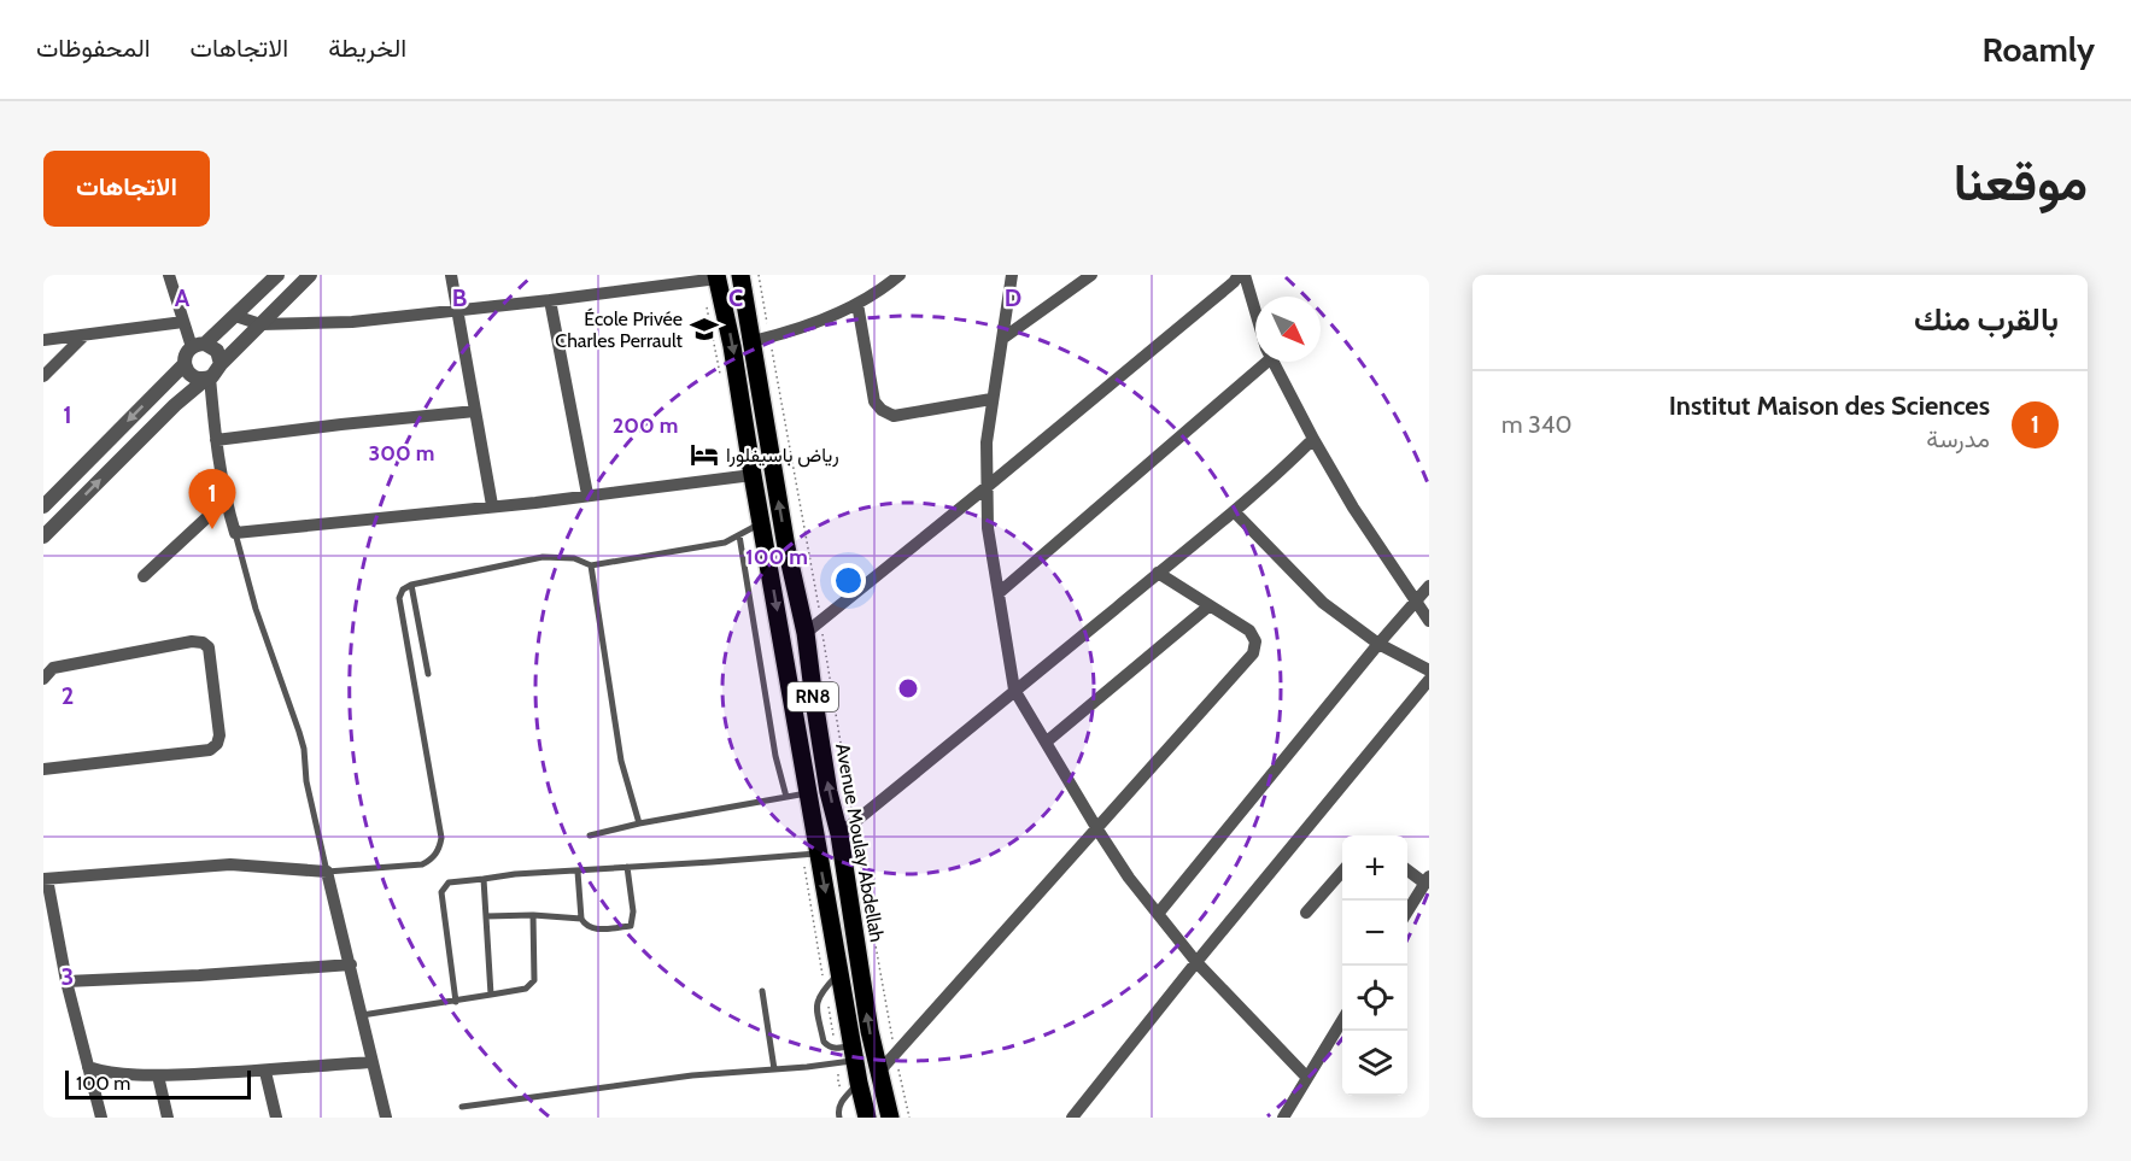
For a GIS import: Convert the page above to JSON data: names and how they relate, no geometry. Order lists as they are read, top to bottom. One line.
{"streets":{"main road":["RN8","Avenue Moulay Abdellah"]},"places":{"school or university":["École Privée Charles Perrault"],"hotel":["رياض باسيفلورا"]},"scale_bar":"100 m","north":"bottom right","page":{"header":"Roamly","nav":["الخريطة","الاتجاهات","المحفوظات"],"title":"موقعنا","buttons":"الاتجاهات","heading":"بالقرب منك","list":[{"mark":"1","name":"Institut Maison des Sciences","note":"مدرسة","value":"340 m"}],"pins":"1","map_buttons":["+","−"],"scale":"100 m"},"grid":{"columns":["A","B","C","D"],"rows":["1","2","3"]},"rings":["200 m","300 m","100 m"]}
